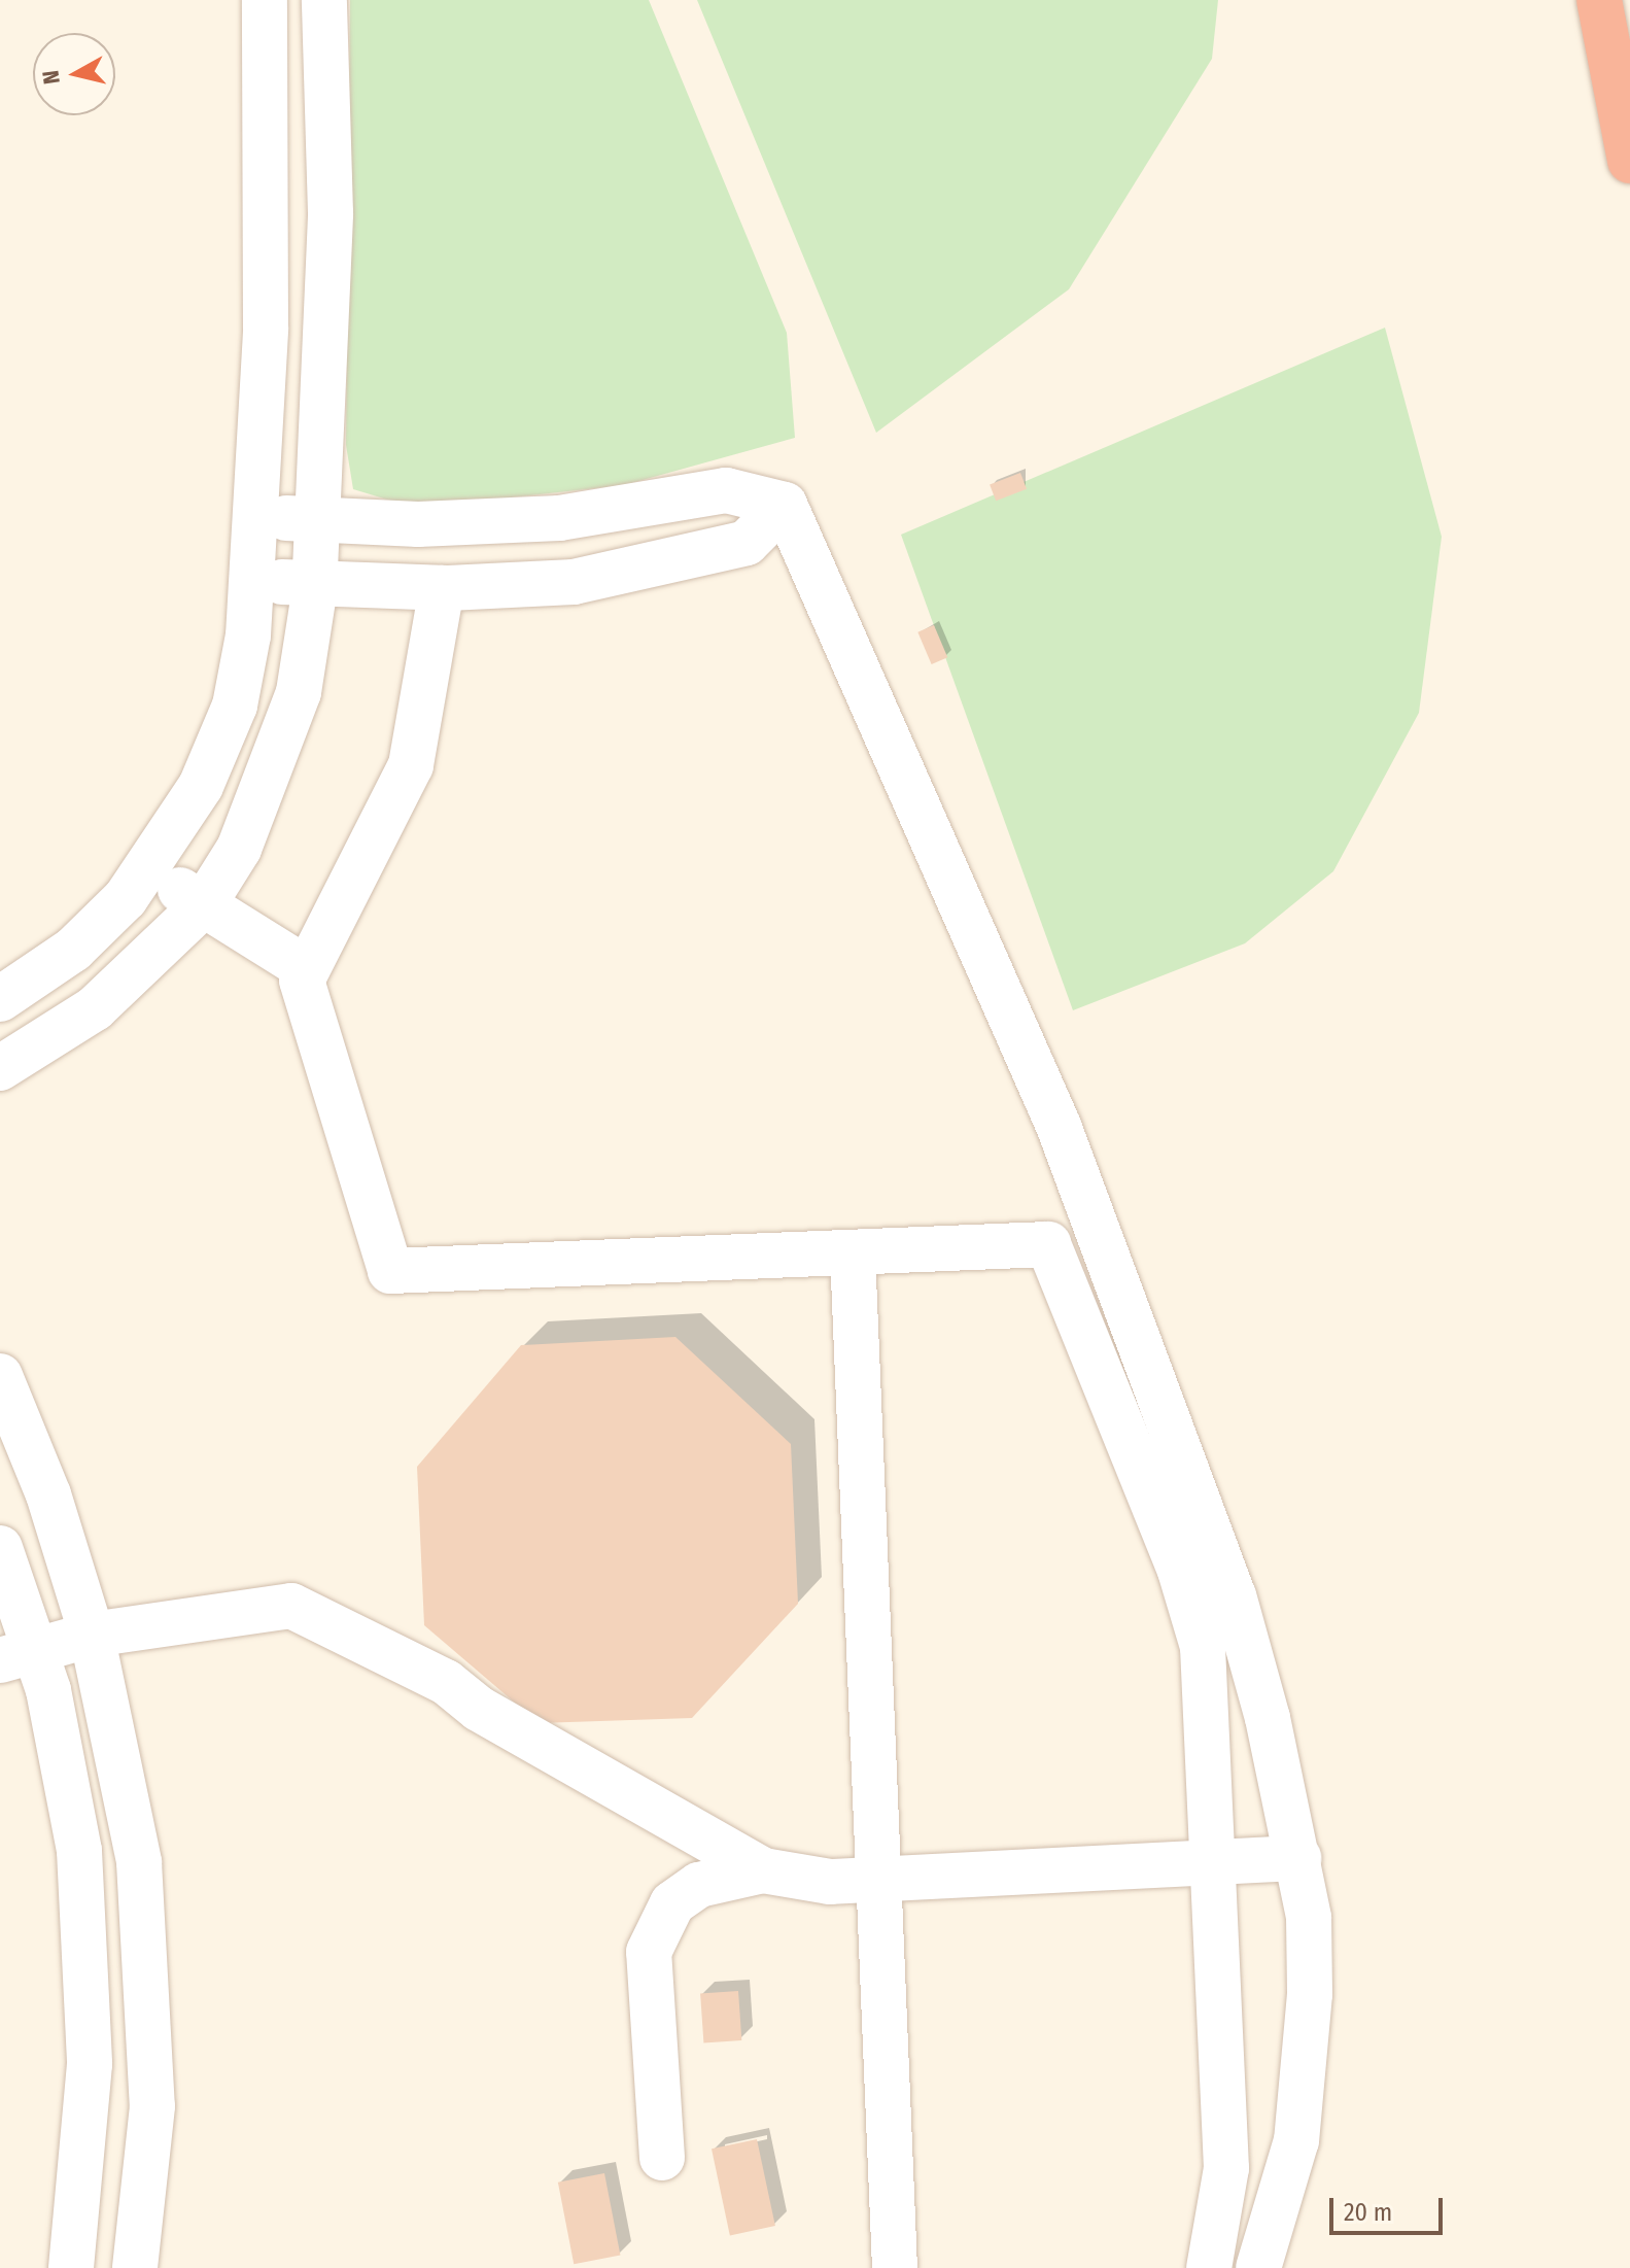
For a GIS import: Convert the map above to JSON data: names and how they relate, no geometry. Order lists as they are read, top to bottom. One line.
{"scale_bar":"20 m","north":"left"}
